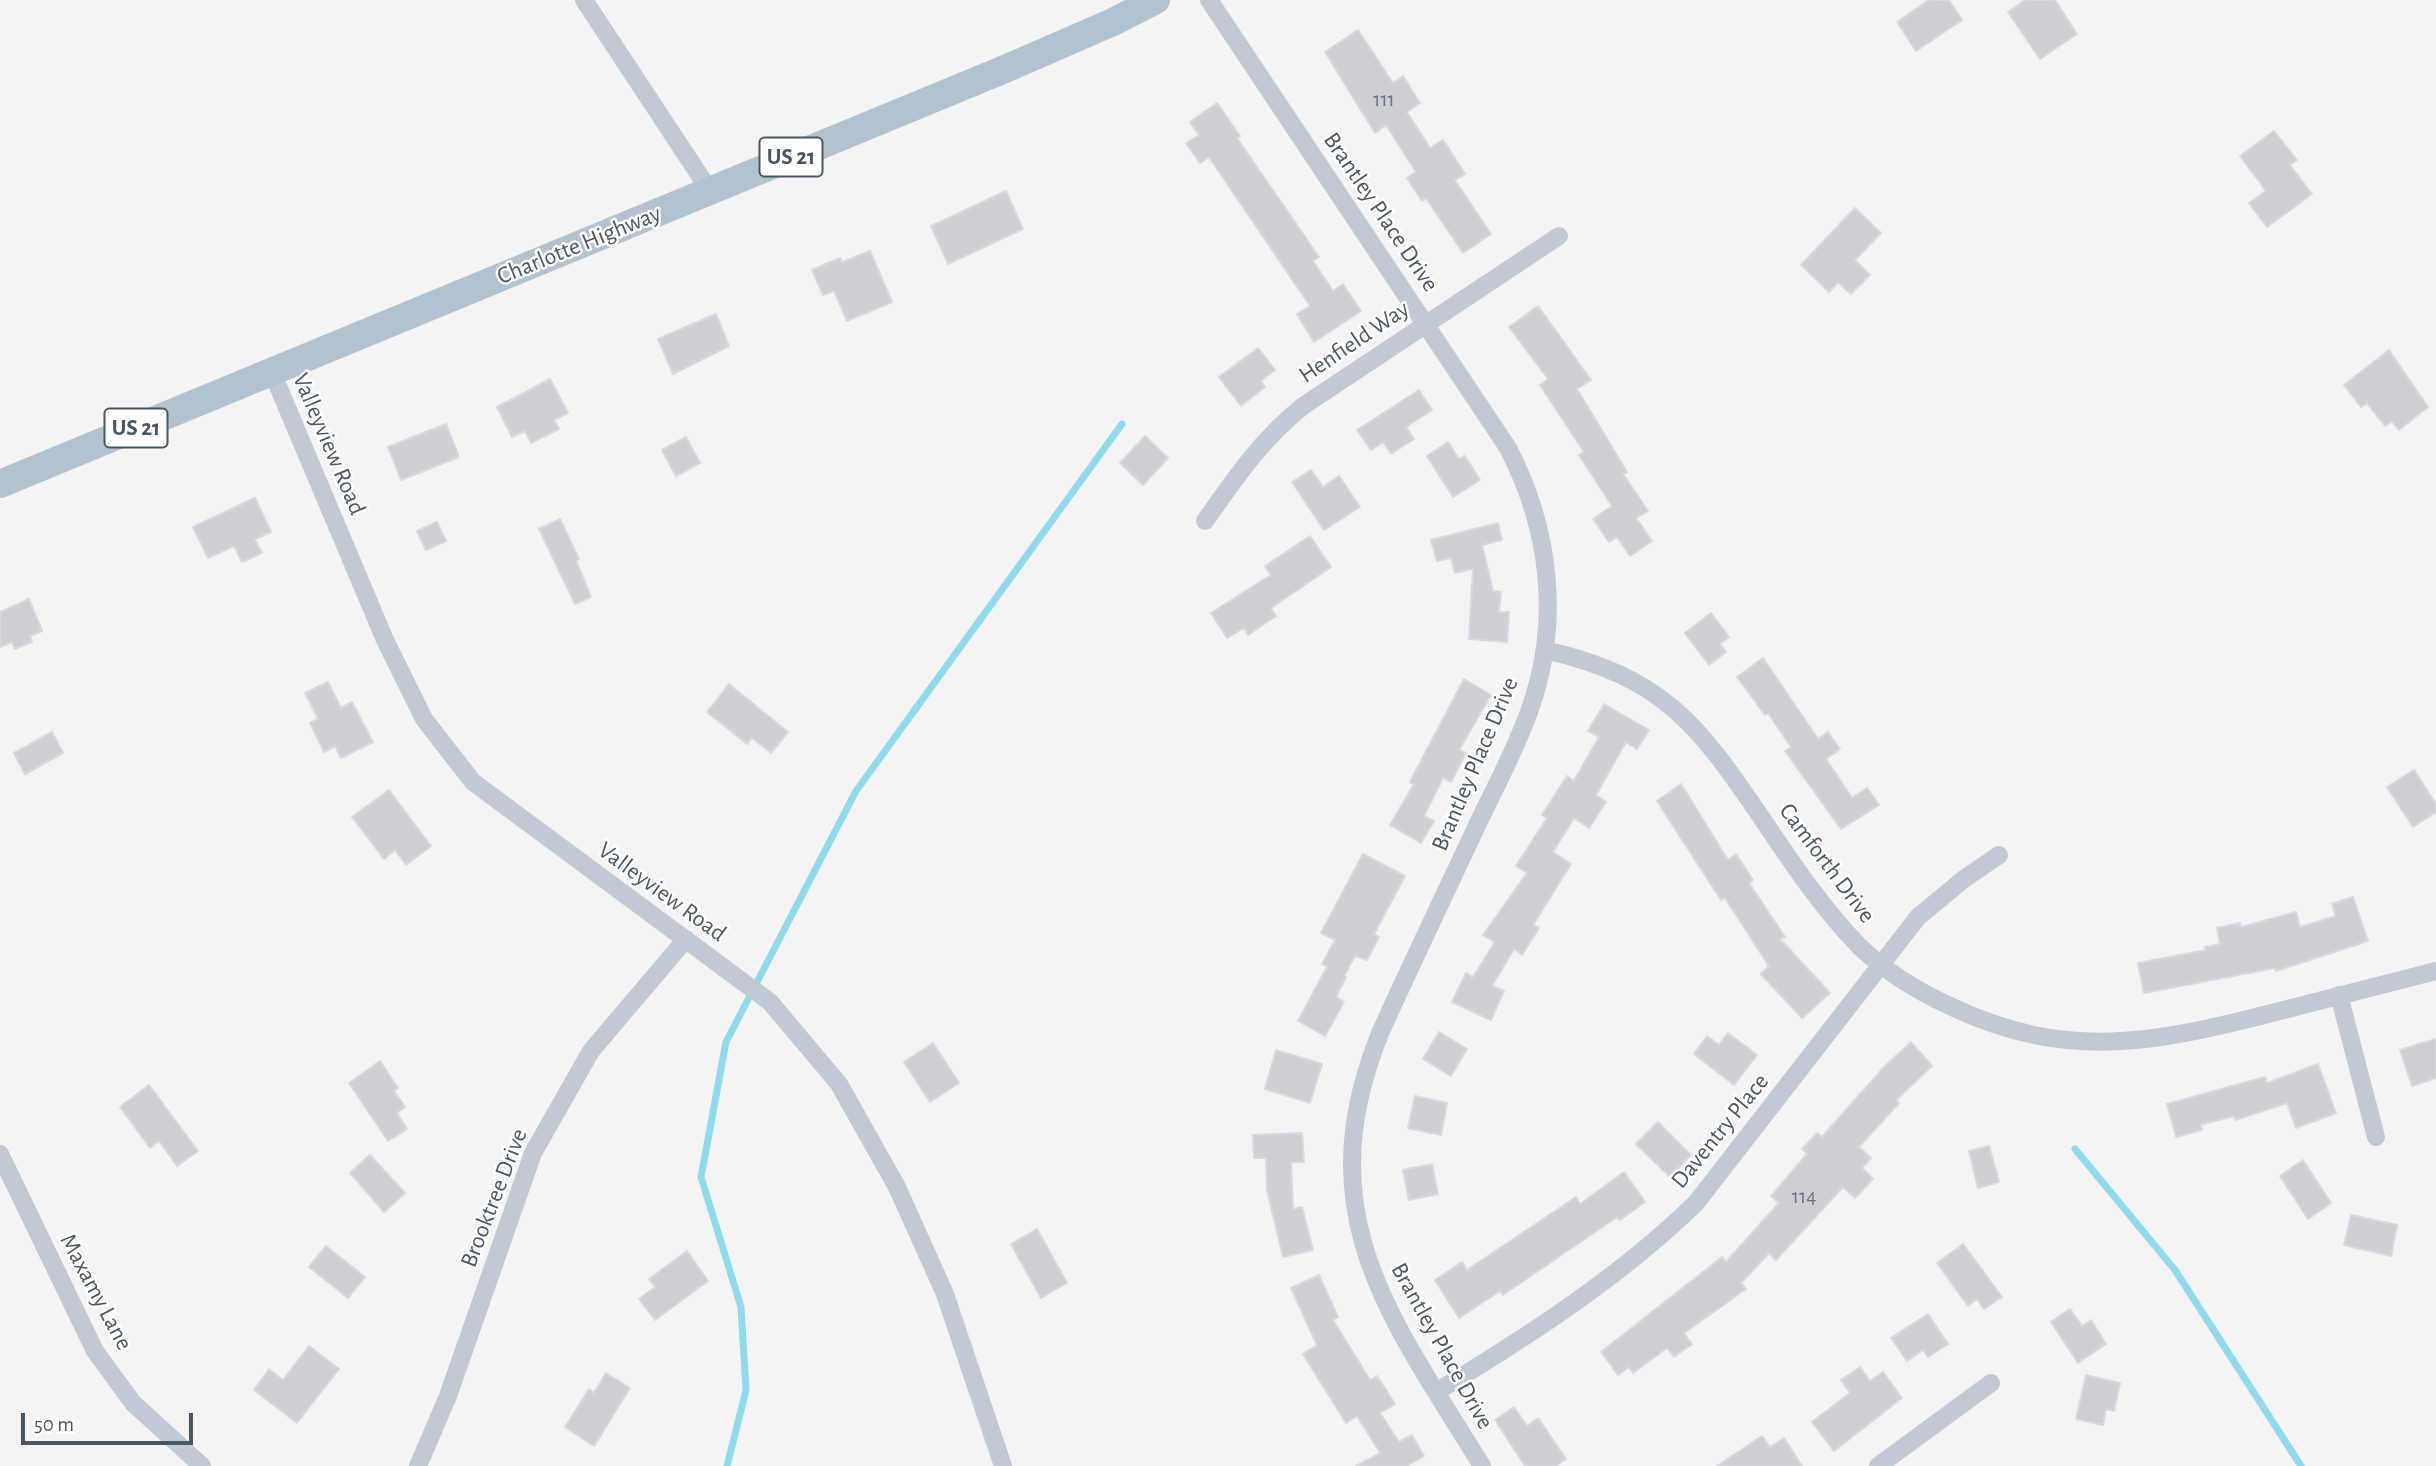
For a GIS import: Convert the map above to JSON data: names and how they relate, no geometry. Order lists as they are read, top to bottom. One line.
{"streets":{"main road":["US 21","Charlotte Highway"],"street":["Brantley Place Drive","Henfield Way","Valleyview Road","Camforth Drive","Daventry Place","Brooktree Drive","Maxamy Lane"]},"crossings":[["Brantley Place Drive","Henfield Way"],["Brantley Place Drive","Camforth Drive"],["Brantley Place Drive","Daventry Place"],["Charlotte Highway","Valleyview Road"],["Valleyview Road","Brooktree Drive"],["Camforth Drive","Daventry Place"]],"house_numbers":["111","114"],"scale_bar":"50 m"}
